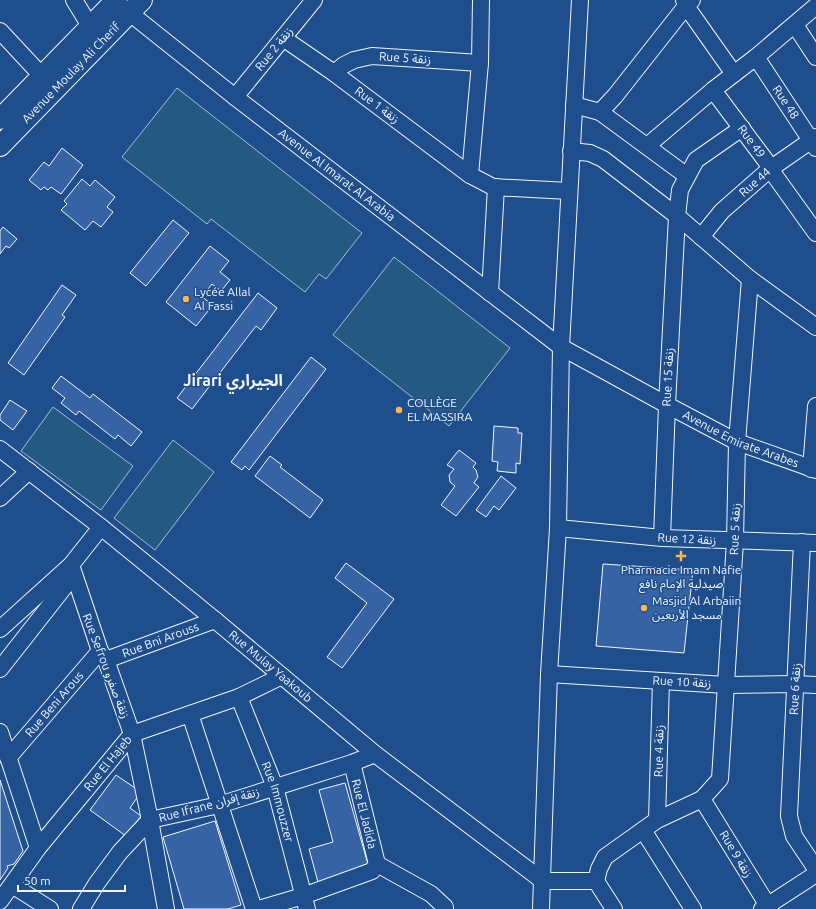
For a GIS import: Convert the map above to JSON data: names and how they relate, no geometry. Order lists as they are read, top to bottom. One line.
{"streets":{"main road":["Avenue Moulay Ali Cherif"],"street":["Rue 2 زنقة","Rue 5 زنقة","Rue 48","Rue 1 زنقة","Rue 49","Avenue Al Imarat Al Arabia","Rue 44","Rue 15 زنقة","Avenue Emirate Arabes","Rue 12 زنقة","Rue Bni Arouss","Rue Sefrou زنقة صفرو","Rue Mulay Yaakoub","Rue 10 زنقة","Rue 6 زنقة","Rue Beni Arous","Rue 4 زنقة","Rue El Hajeb","Rue Immouzzer","Rue Ifrane زنقة إفران","Rue El Jadida","Rue 9 زنقة"]},"crossings":[["Rue 2 زنقة","Rue 1 زنقة"],["Rue 2 زنقة","Avenue Al Imarat Al Arabia"],["Rue 5 زنقة","Rue 1 زنقة"],["Rue 5 زنقة","Avenue Emirate Arabes"],["Rue 5 زنقة","Rue 12 زنقة"],["Rue 5 زنقة","Rue 10 زنقة"],["Rue 5 زنقة","Rue 9 زنقة"],["Avenue Moulay Ali Cherif","Avenue Al Imarat Al Arabia"],["Rue 48","Rue 44"],["Rue 49","Rue 44"],["Rue 49","Rue 15 زنقة"],["Avenue Al Imarat Al Arabia","Avenue Emirate Arabes"],["Rue 15 زنقة","Avenue Emirate Arabes"],["Rue 15 زنقة","Rue 12 زنقة"],["Rue 12 زنقة","Rue 6 زنقة"],["Rue Bni Arouss","Rue Sefrou زنقة صفرو"],["Rue Bni Arouss","Rue Mulay Yaakoub"],["Rue Bni Arouss","Rue Beni Arous"],["Rue Sefrou زنقة صفرو","Rue Beni Arous"],["Rue Sefrou زنقة صفرو","Rue El Hajeb"],["Rue Sefrou زنقة صفرو","Rue Ifrane زنقة إفران"],["Rue Mulay Yaakoub","Rue El Hajeb"],["Rue Mulay Yaakoub","Rue Ifrane زنقة إفران"],["Rue 10 زنقة","Rue 6 زنقة"],["Rue 10 زنقة","Rue 4 زنقة"],["Rue El Hajeb","Rue Immouzzer"],["Rue Immouzzer","Rue Ifrane زنقة إفران"],["Rue Ifrane زنقة إفران","Rue El Jadida"]],"districts":["Jirari الجيراري"],"places":{"other":["Lycée Allal Al Fassi","COLLÈGE EL MASSIRA","Masjid Al Arbaiin مسجد الأربعين"],"health":["Pharmacie Imam Nafie صيدلية الإمام نافع"]},"scale_bar":"50 m"}
